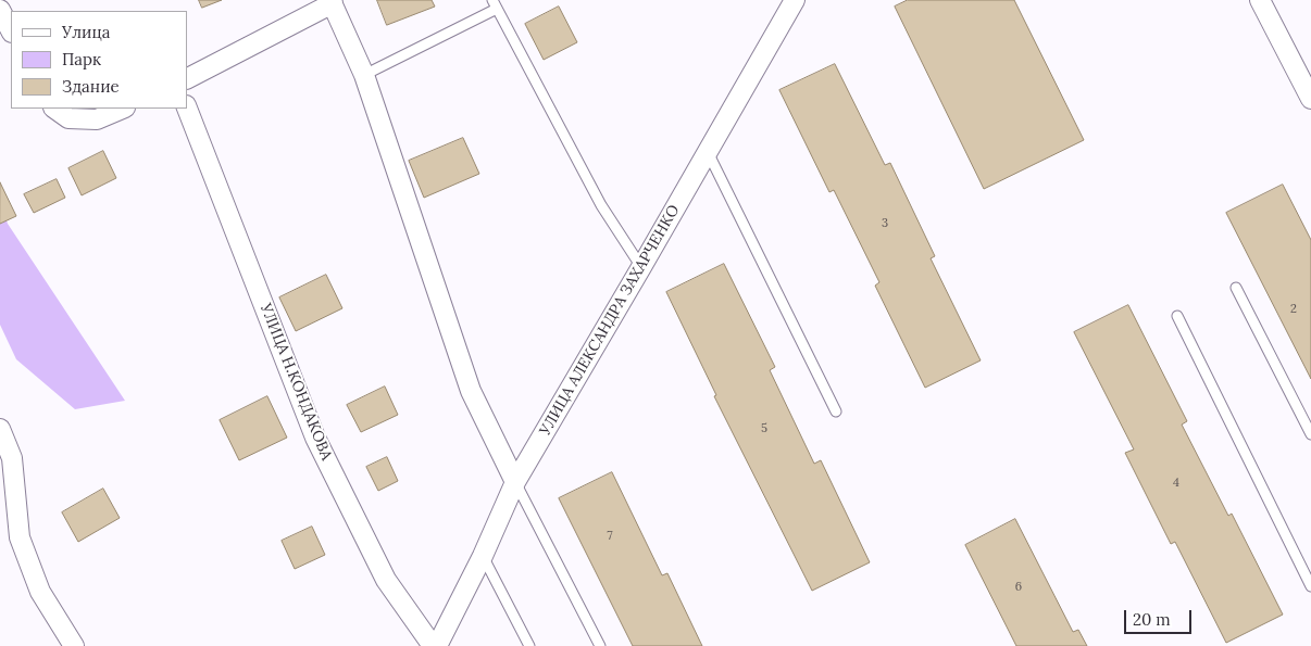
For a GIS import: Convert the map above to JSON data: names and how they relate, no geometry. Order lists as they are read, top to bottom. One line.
{"streets":{"street":["УЛИЦА АЛЕКСАНДРА ЗАХАРЧЕНКО","УЛИЦА Н.КОНДАКОВА"]},"house_numbers":["3","2","5","4","7","6"],"legend":["Улица","Парк","Здание"],"scale_bar":"20 m"}
